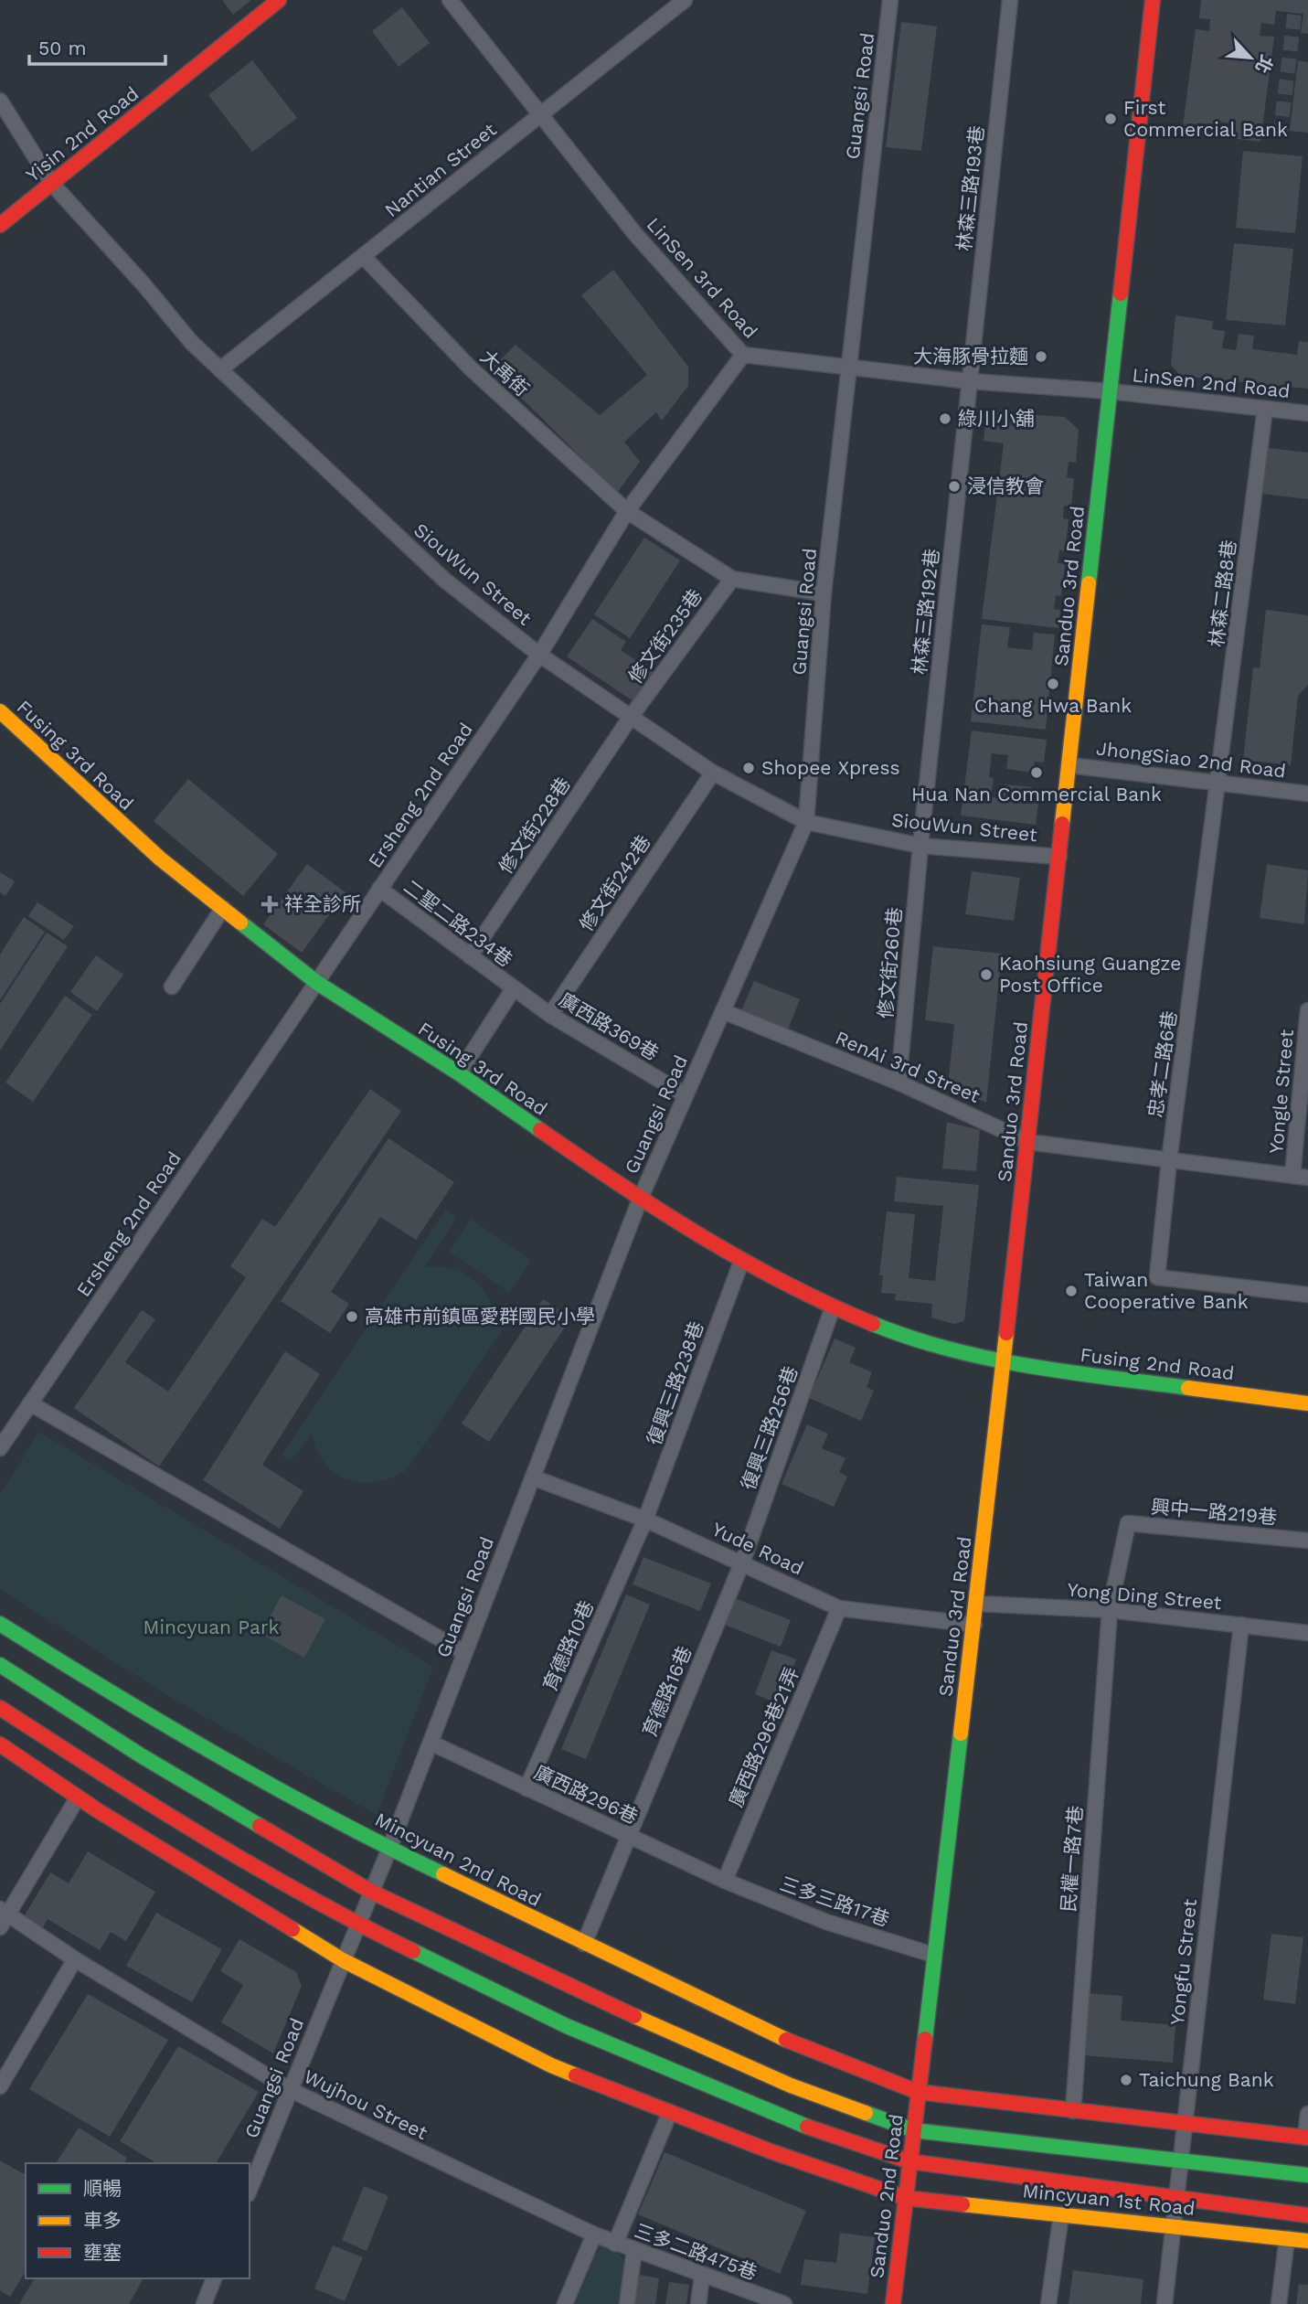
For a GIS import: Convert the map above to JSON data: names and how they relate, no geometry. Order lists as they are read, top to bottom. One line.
{"streets":{"street":["Guangsi Road","Yisin 2nd Road","Nantian Street","林森三路193巷","LinSen 3rd Road","大禹街","LinSen 2nd Road","SiouWun Street","Sanduo 3rd Road","林森二路8巷","林森三路192巷","修文街235巷","Fusing 3rd Road","JhongSiao 2nd Road","Ersheng 2nd Road","修文街228巷","修文街242巷","二聖二路234巷","修文街260巷","廣西路369巷","忠孝二路6巷","RenAi 3rd Street","Yongle Street","Fusing 2nd Road","復興三路238巷","復興三路256巷","興中一路219巷","Yude Road","Yong Ding Street","育德路10巷","育德路16巷","廣西路296巷21弄","廣西路296巷","民權一路7巷","Mincyuan 2nd Road","三多三路17巷","Yongfu Street","Wujhou Street","Sanduo 2nd Road","Mincyuan 1st Road","三多二路475巷"]},"crossings":[["Guangsi Road","LinSen 3rd Road"],["Guangsi Road","SiouWun Street"],["Guangsi Road","Fusing 3rd Road"],["Guangsi Road","廣西路369巷"],["Guangsi Road","RenAi 3rd Street"],["Guangsi Road","Yude Road"],["Guangsi Road","廣西路296巷"],["Guangsi Road","Mincyuan 2nd Road"],["Guangsi Road","Wujhou Street"],["Yisin 2nd Road","SiouWun Street"],["Nantian Street","LinSen 3rd Road"],["Nantian Street","大禹街"],["Nantian Street","SiouWun Street"],["林森三路193巷","LinSen 3rd Road"],["林森三路193巷","林森三路192巷"],["LinSen 3rd Road","LinSen 2nd Road"],["LinSen 3rd Road","Sanduo 3rd Road"],["LinSen 3rd Road","林森三路192巷"],["LinSen 3rd Road","Ersheng 2nd Road"],["大禹街","修文街235巷"],["大禹街","Ersheng 2nd Road"],["LinSen 2nd Road","Sanduo 3rd Road"],["LinSen 2nd Road","林森二路8巷"],["SiouWun Street","Sanduo 3rd Road"],["SiouWun Street","林森三路192巷"],["SiouWun Street","修文街235巷"],["SiouWun Street","Ersheng 2nd Road"],["SiouWun Street","修文街228巷"],["SiouWun Street","修文街242巷"],["SiouWun Street","修文街260巷"],["Sanduo 3rd Road","Fusing 3rd Road"],["Sanduo 3rd Road","JhongSiao 2nd Road"],["Sanduo 3rd Road","RenAi 3rd Street"],["Sanduo 3rd Road","Fusing 2nd Road"],["Sanduo 3rd Road","Yude Road"],["Sanduo 3rd Road","Yong Ding Street"],["Sanduo 3rd Road","Mincyuan 2nd Road"],["Sanduo 3rd Road","三多三路17巷"],["Sanduo 3rd Road","Sanduo 2nd Road"],["林森二路8巷","JhongSiao 2nd Road"],["林森二路8巷","忠孝二路6巷"],["林森三路192巷","修文街260巷"],["修文街235巷","修文街228巷"],["Fusing 3rd Road","Ersheng 2nd Road"],["Fusing 3rd Road","Fusing 2nd Road"],["Fusing 3rd Road","復興三路238巷"],["Fusing 3rd Road","復興三路256巷"],["JhongSiao 2nd Road","忠孝二路6巷"],["Ersheng 2nd Road","二聖二路234巷"],["修文街228巷","二聖二路234巷"],["修文街242巷","廣西路369巷"],["二聖二路234巷","廣西路369巷"],["修文街260巷","RenAi 3rd Street"],["忠孝二路6巷","RenAi 3rd Street"],["RenAi 3rd Street","Yongle Street"],["復興三路238巷","Yude Road"],["復興三路238巷","育德路10巷"],["復興三路256巷","Yude Road"],["復興三路256巷","育德路16巷"],["興中一路219巷","Yong Ding Street"],["興中一路219巷","民權一路7巷"],["Yude Road","育德路10巷"],["Yude Road","育德路16巷"],["Yude Road","廣西路296巷21弄"],["Yong Ding Street","民權一路7巷"],["Yong Ding Street","Yongfu Street"],["育德路10巷","廣西路296巷"],["育德路16巷","廣西路296巷"],["育德路16巷","Mincyuan 2nd Road"],["廣西路296巷21弄","廣西路296巷"],["廣西路296巷21弄","三多三路17巷"],["廣西路296巷","三多三路17巷"],["Mincyuan 2nd Road","Sanduo 2nd Road"],["Yongfu Street","Mincyuan 1st Road"],["Wujhou Street","三多二路475巷"],["Sanduo 2nd Road","Mincyuan 1st Road"]],"parks":["Mincyuan Park"],"places":{"other":["First Commercial Bank","大海豚骨拉麵","綠川小舖","浸信教會","Chang Hwa Bank","Shopee Xpress","Hua Nan Commercial Bank","Kaohsiung Guangze Post Office","Taiwan Cooperative Bank","高雄市前鎮區愛群國民小學","Taichung Bank"],"health":["祥全診所"]},"legend":["順暢","車多","壅塞"],"scale_bar":"50 m","north":"bottom right"}
